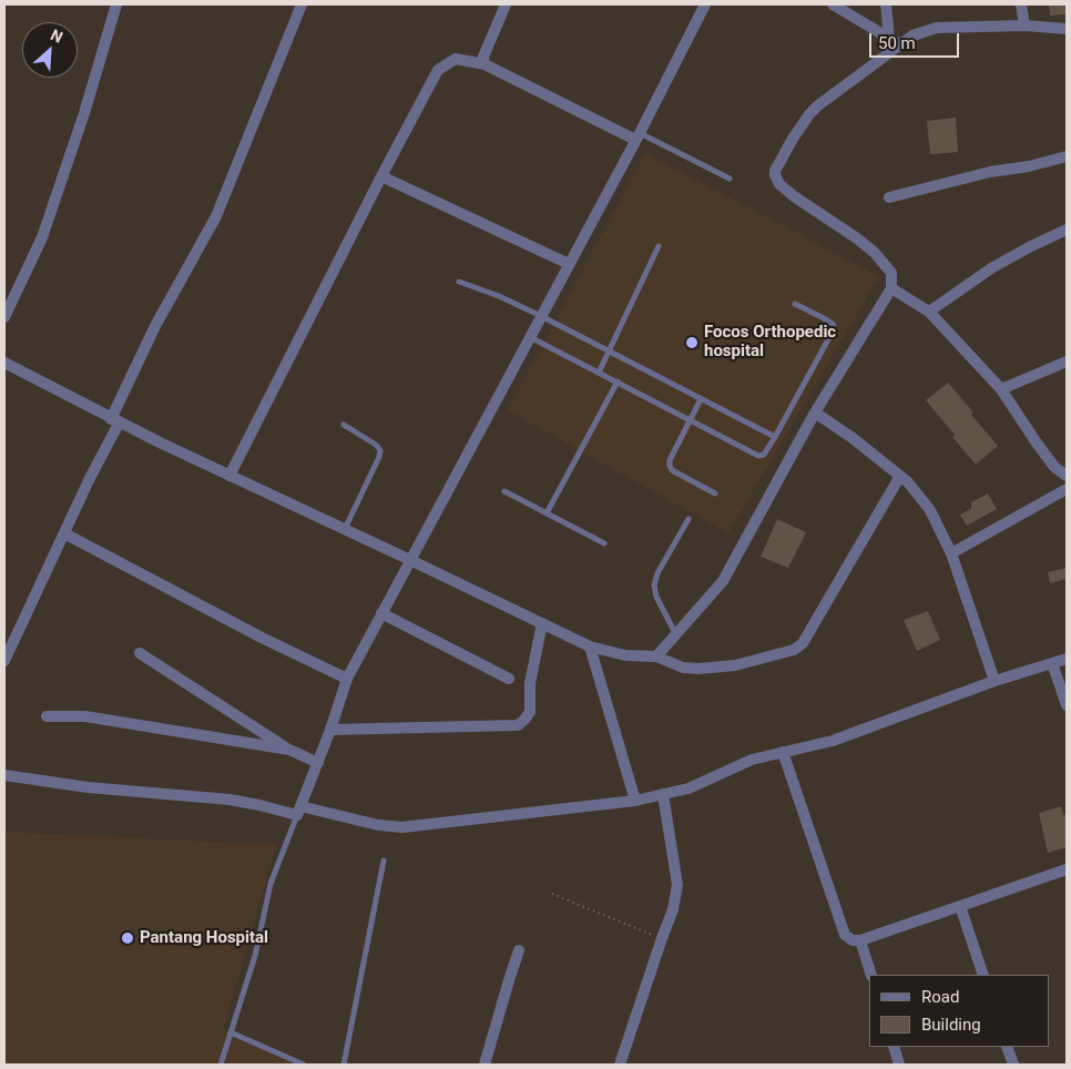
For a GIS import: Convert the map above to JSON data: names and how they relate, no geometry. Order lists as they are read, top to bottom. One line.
{"places":["Focos Orthopedic hospital","Pantang Hospital"],"legend":["Road","Building"],"scale_bar":"50 m","north":"top right"}
